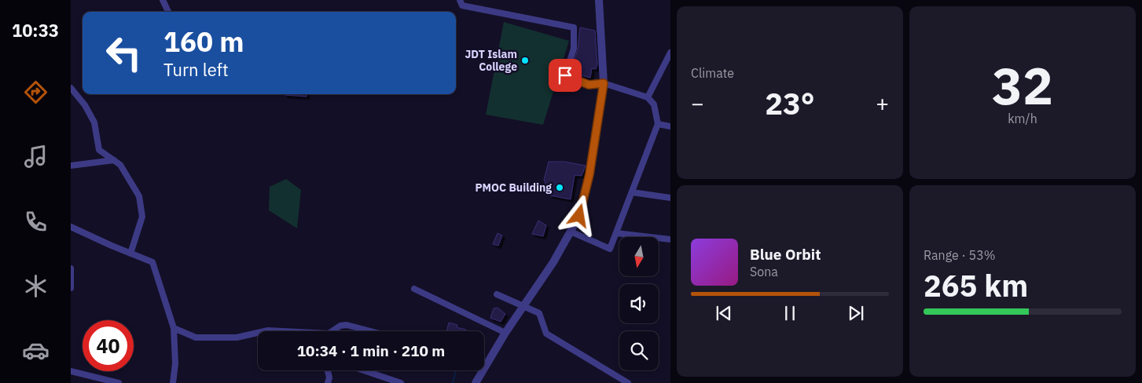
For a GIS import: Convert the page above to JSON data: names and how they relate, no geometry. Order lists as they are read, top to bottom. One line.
{"places":["JDT Islam College","PMOC Building"],"north":"bottom","page":{"tabs":"10:33","tile":["Climate",["32","km/h"],["Range · 53%","265 km"]],"turn":["160 m","Turn left"],"heat":["−","23°","+"],"song":["Blue Orbit","Sona"],"limit":"40","trip":"10:34 · 1 min · 210 m"}}
